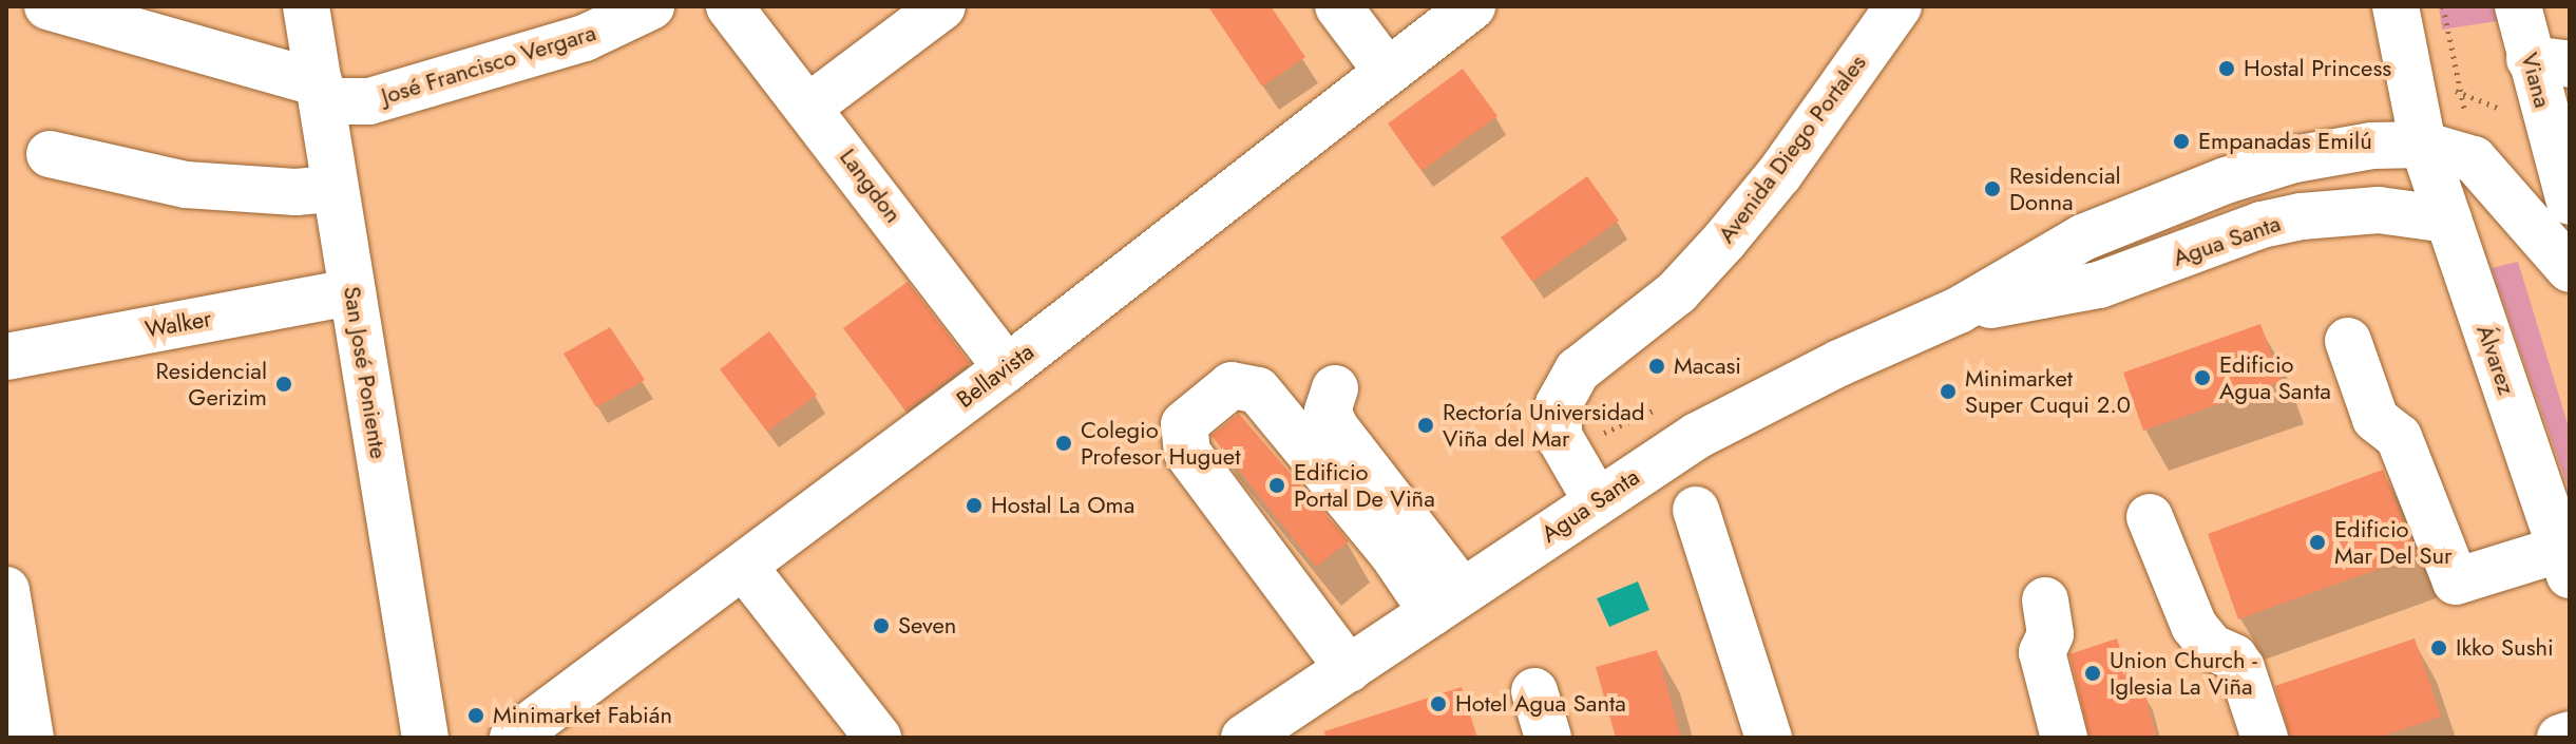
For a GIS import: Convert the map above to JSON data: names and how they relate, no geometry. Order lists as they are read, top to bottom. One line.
{"streets":{"street":["José Francisco Vergara","Viana","Avenida Diego Portales","Langdon","Agua Santa","Walker","Álvarez","San José Poniente","Bellavista"]},"crossings":[["José Francisco Vergara","San José Poniente"],["Avenida Diego Portales","Agua Santa"],["Langdon","Bellavista"],["Agua Santa","Álvarez"],["Walker","San José Poniente"]],"places":["Hostal Princess","Empanadas Emilú","Residencial Donna","Macasi","Edificio Agua Santa","Residencial Gerizim","Minimarket Super Cuqui 2.0","Rectoría Universidad Viña del Mar","Colegio Profesor Huguet","Edificio Portal De Viña","Hostal La Oma","Edificio Mar Del Sur","Seven","Ikko Sushi","Union Church - Iglesia La Viña","Hotel Agua Santa","Minimarket Fabián"]}
